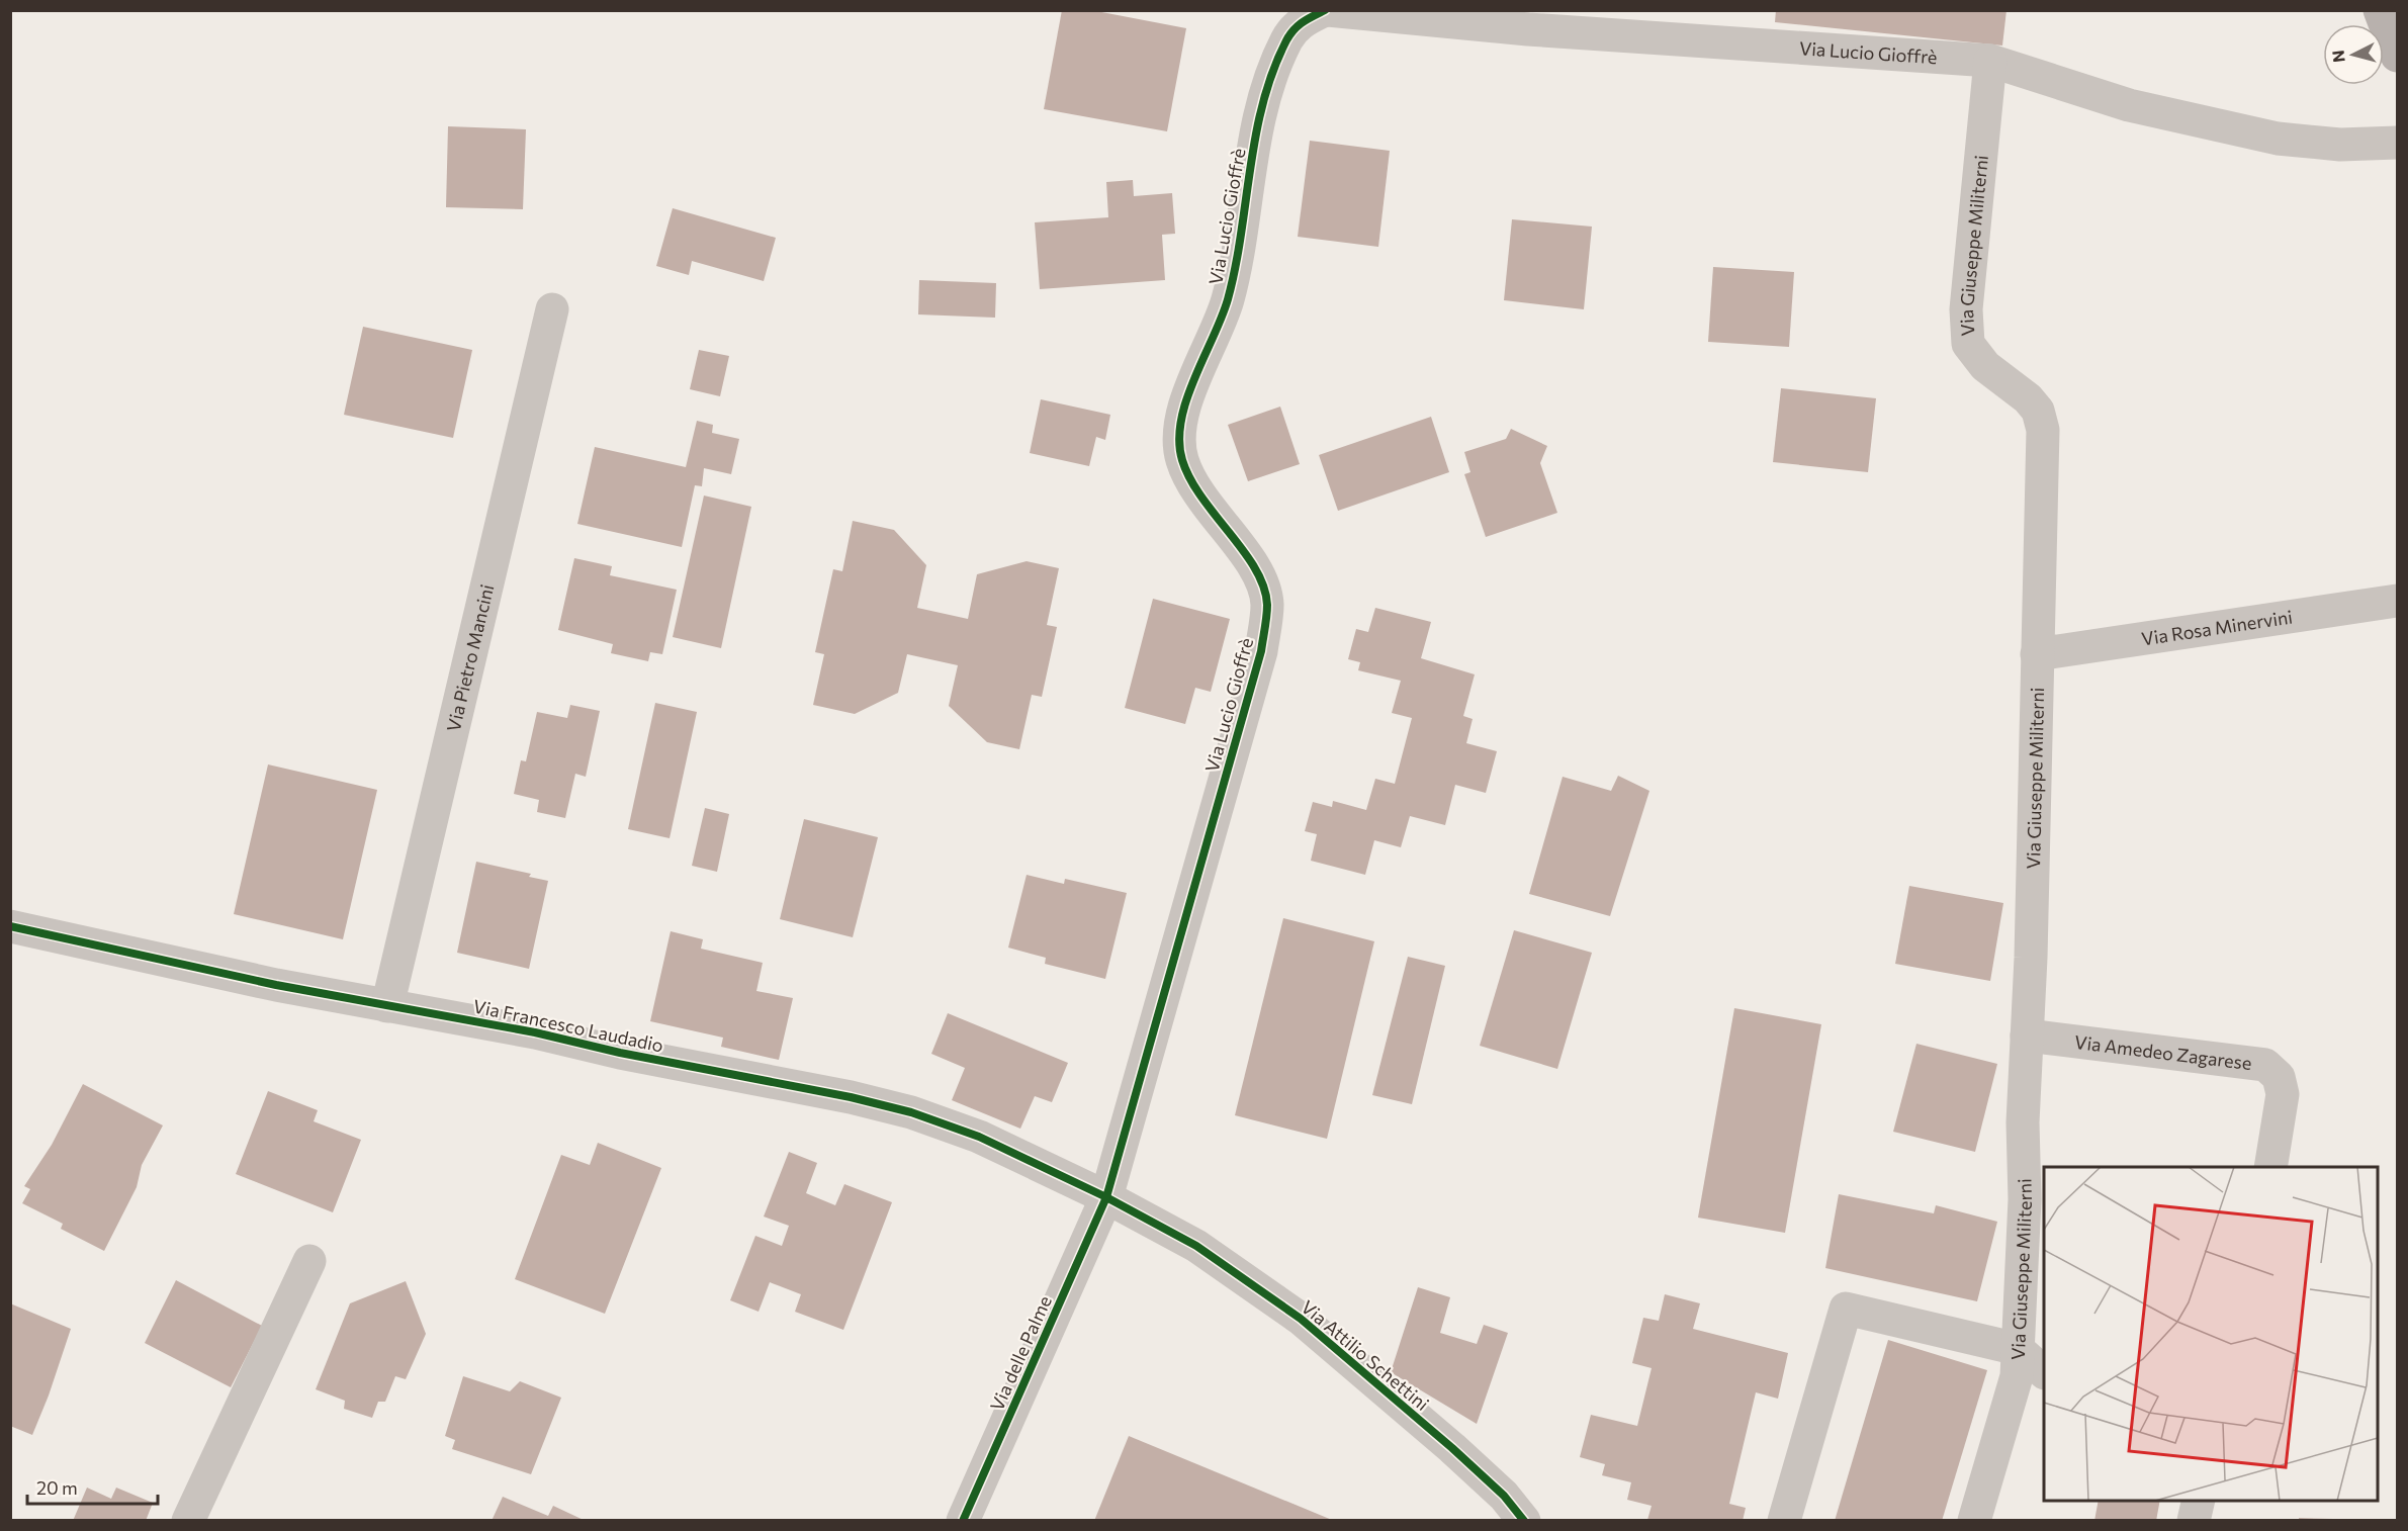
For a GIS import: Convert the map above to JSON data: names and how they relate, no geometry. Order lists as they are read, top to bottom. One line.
{"streets":{"street":["Via Lucio Gioffrè","Via Giuseppe Militerni","Via Rosa Minervini","Via Pietro Mancini","Via Francesco Laudadio","Via Amedeo Zagarese","Via delle Palme","Via Attilio Schettini"]},"crossings":[["Via Lucio Gioffrè","Via Giuseppe Militerni"],["Via Lucio Gioffrè","Via Francesco Laudadio"],["Via Lucio Gioffrè","Via delle Palme"],["Via Lucio Gioffrè","Via Attilio Schettini"],["Via Giuseppe Militerni","Via Rosa Minervini"],["Via Giuseppe Militerni","Via Amedeo Zagarese"],["Via Pietro Mancini","Via Francesco Laudadio"],["Via Francesco Laudadio","Via delle Palme"],["Via Francesco Laudadio","Via Attilio Schettini"],["Via delle Palme","Via Attilio Schettini"]],"scale_bar":"20 m","north":"left"}
